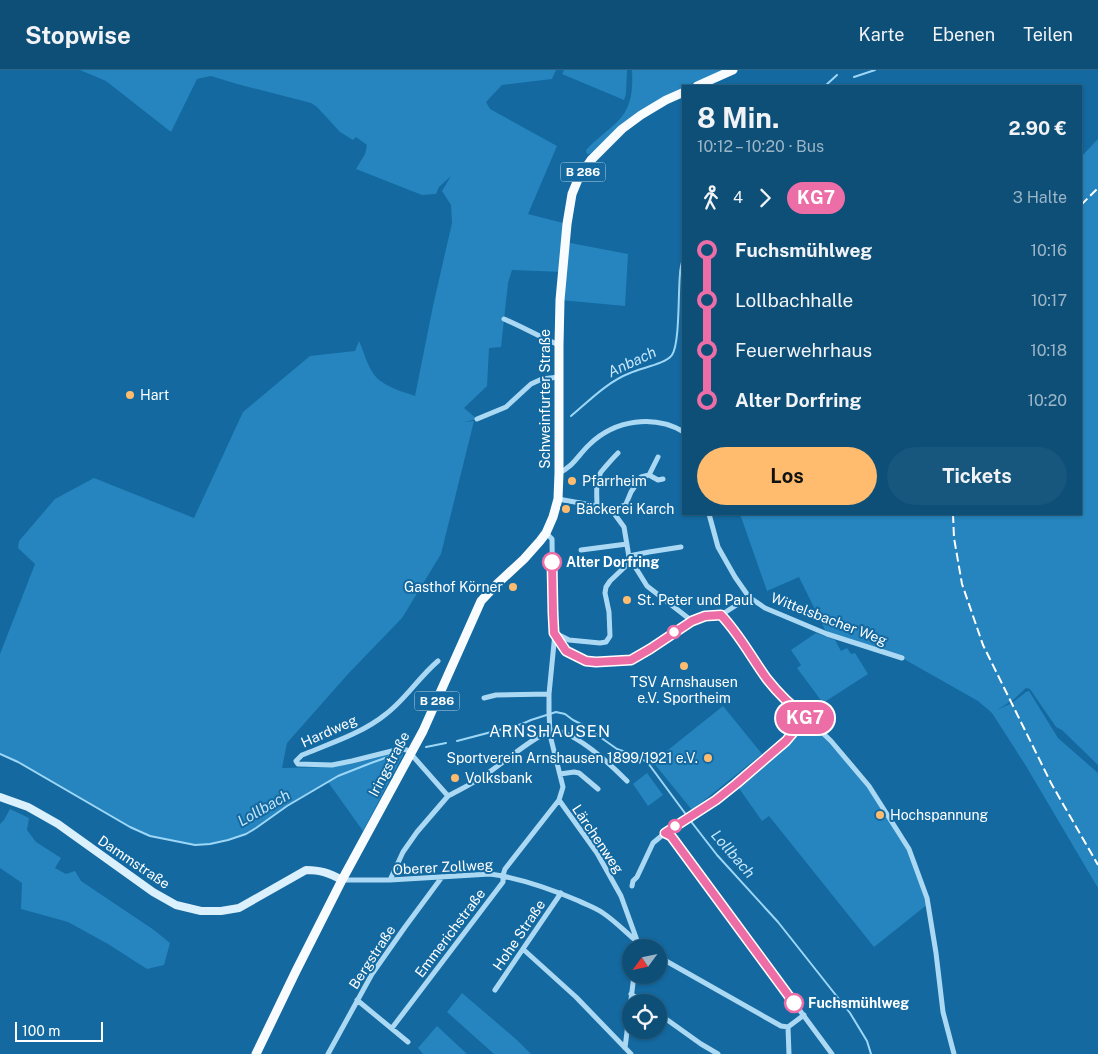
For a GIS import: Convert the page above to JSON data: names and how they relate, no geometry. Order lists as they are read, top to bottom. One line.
{"streets":{"main road":["B 286","Schweinfurter Straße","Iringstraße"],"street":["Wittelsbacher Weg","Hardweg","Lärchenweg","Dammstraße","Oberer Zollweg","Emmerichstraße","Hohe Straße","Bergstraße"]},"crossings":[["Schweinfurter Straße","Iringstraße"],["Hardweg","Iringstraße"],["Iringstraße","Dammstraße"],["Iringstraße","Oberer Zollweg"],["Lärchenweg","Emmerichstraße"],["Dammstraße","Oberer Zollweg"],["Oberer Zollweg","Emmerichstraße"],["Oberer Zollweg","Hohe Straße"],["Oberer Zollweg","Bergstraße"]],"districts":["ARNSHAUSEN"],"water":["Anbach","Lollbach"],"places":["Hart","Pfarrheim","Bäckerei Karch","Alter Dorfring","Gasthof Körner","St. Peter und Paul","TSV Arnshausen e.V. Sportheim","Sportverein Arnshausen 1899/1921 e.V.","Volksbank","Hochspannung","Fuchsmühlweg"],"lines":["bus line KG7"],"scale_bar":"100 m","north":"bottom left","page":{"header":"Stopwise","nav":["Karte","Ebenen","Teilen"],"on_map":"KG7","heading":["8 Min.","10:12 – 10:20 · Bus","2.90 €"],"legs":["4","KG7","3 Halte"],"list":[{"name":"Fuchsmühlweg","value":"10:16"},{"name":"Lollbachhalle","value":"10:17"},{"name":"Feuerwehrhaus","value":"10:18"},{"name":"Alter Dorfring","value":"10:20"}],"buttons":["Los","Tickets"],"scale":"100 m"}}
